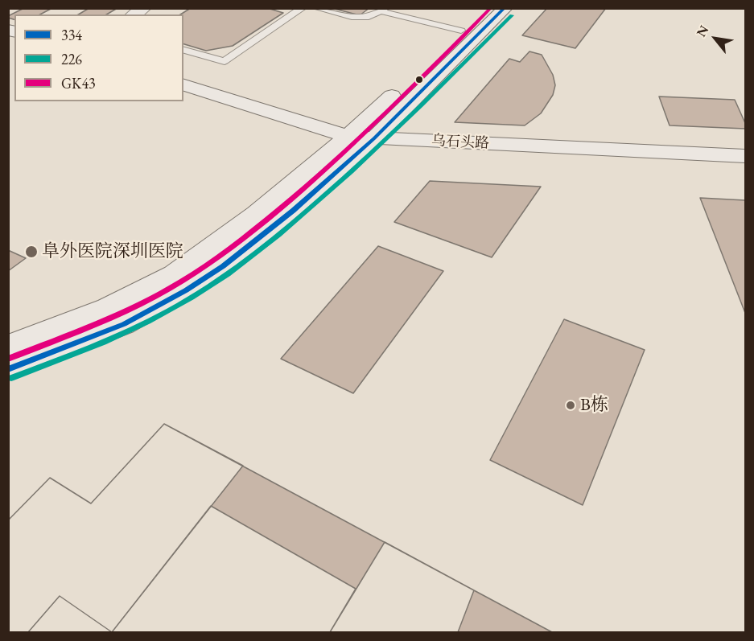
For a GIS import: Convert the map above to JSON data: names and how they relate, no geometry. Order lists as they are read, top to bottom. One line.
{"streets":{"main road":["乌石头路"]},"places":["阜外医院深圳医院","B栋"],"lines":["transit line 334","transit line GK43","transit line 226"],"legend":["334","226","GK43"],"north":"top left"}
